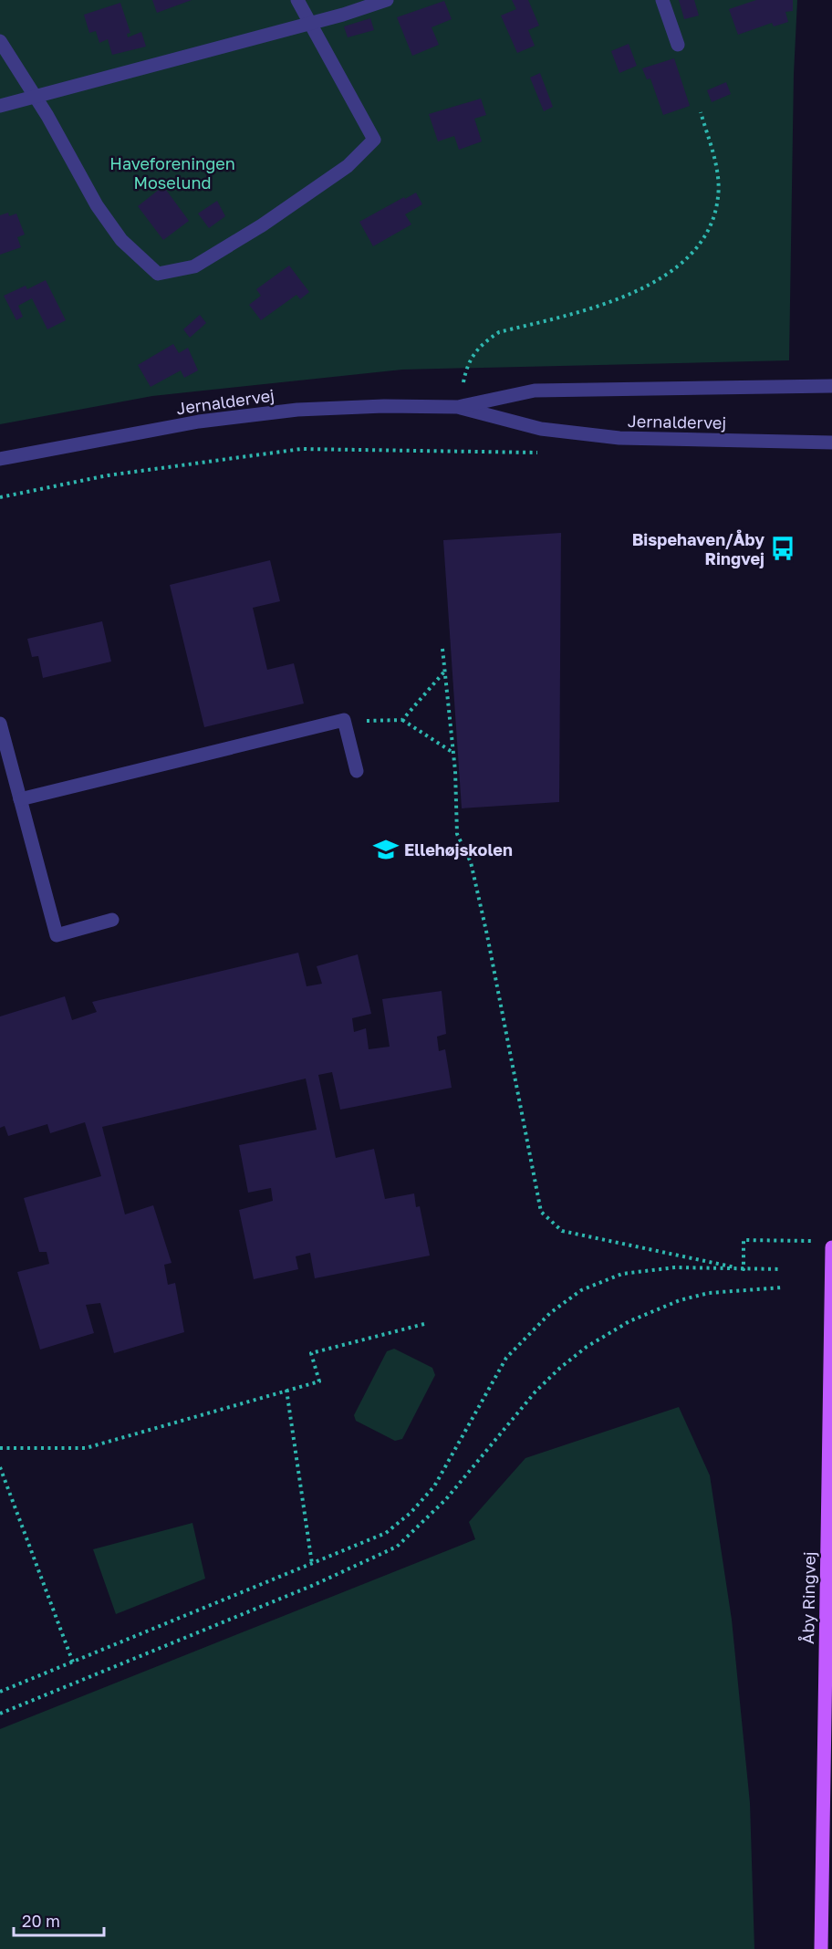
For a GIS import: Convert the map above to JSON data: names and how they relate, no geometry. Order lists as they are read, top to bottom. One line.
{"streets":{"main road":["Åby Ringvej"],"street":["Jernaldervej"]},"parks":["Haveforeningen Moselund"],"places":{"bus stop":["Bispehaven/Åby Ringvej"],"school or university":["Ellehøjskolen"]},"scale_bar":"20 m"}
